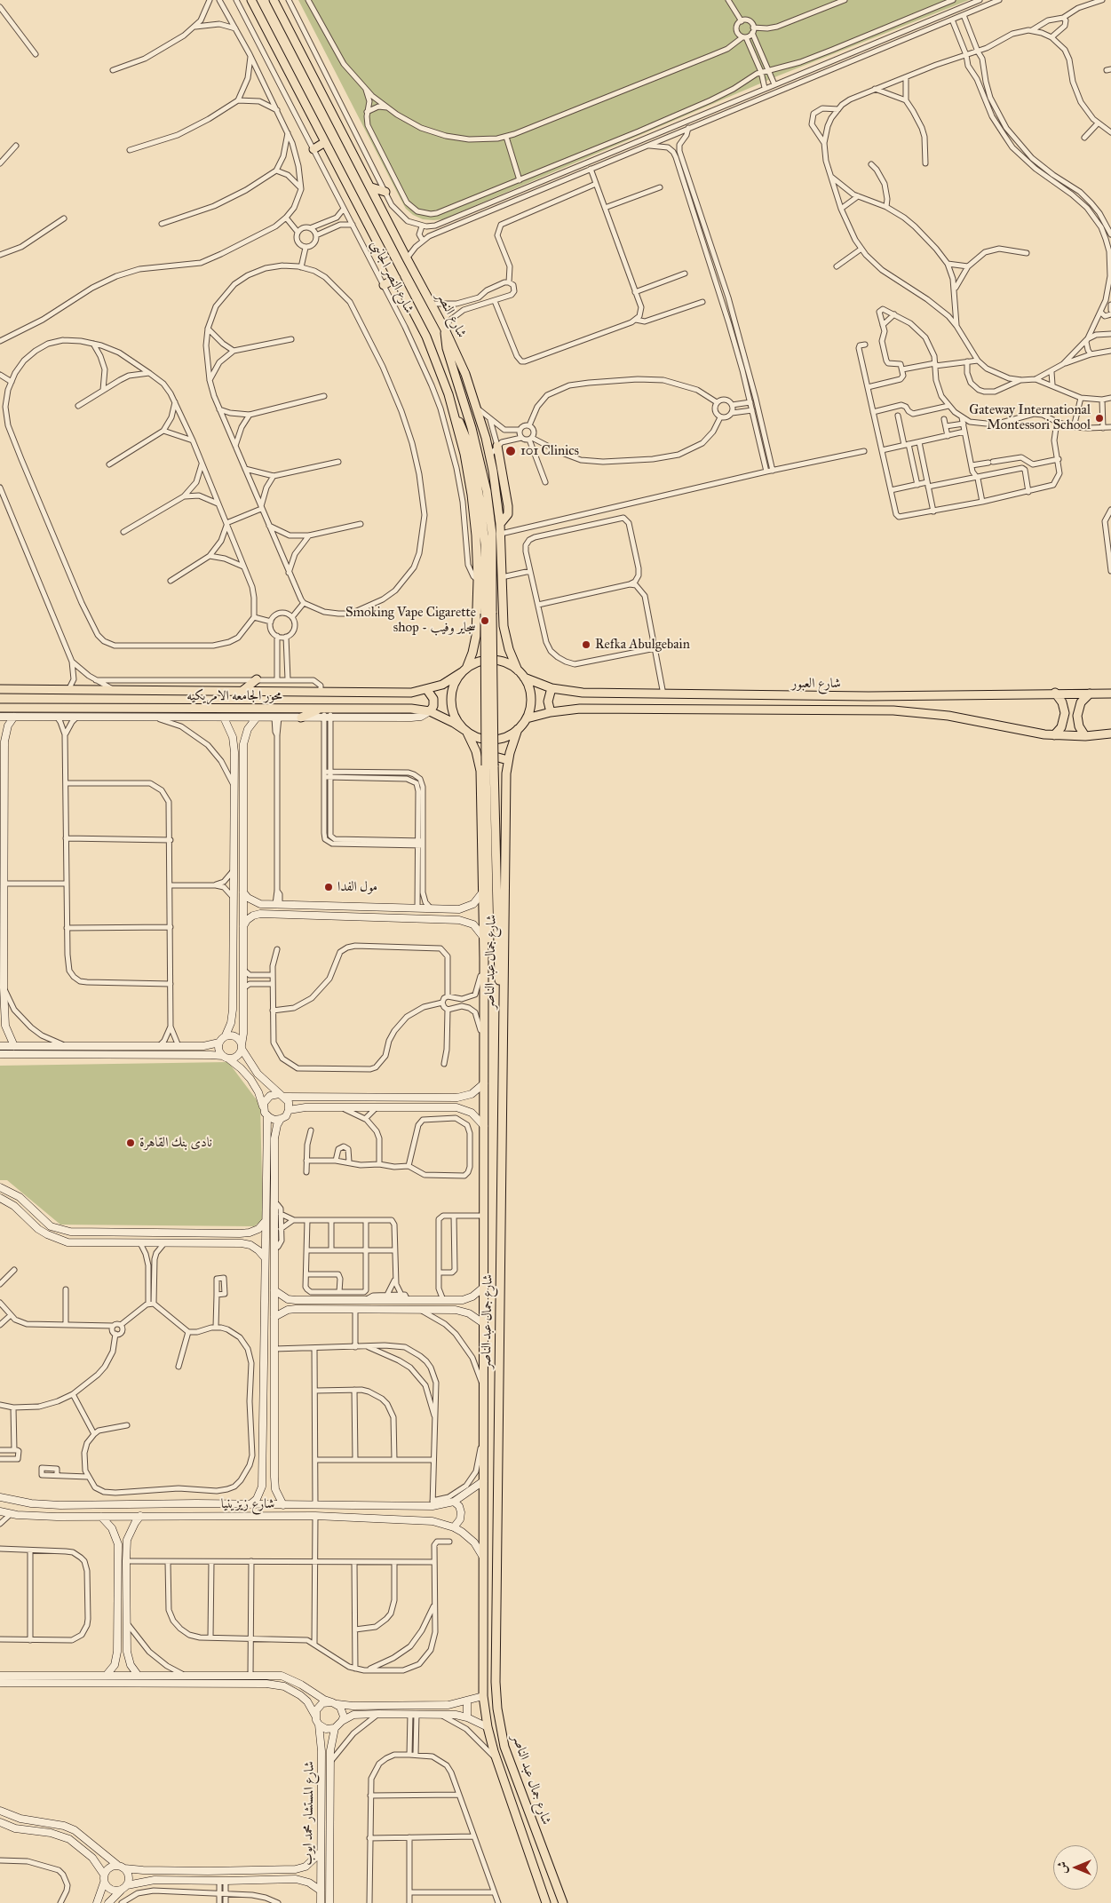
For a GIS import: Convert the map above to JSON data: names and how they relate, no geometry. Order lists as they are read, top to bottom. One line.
{"streets":{"main road":["شارع النصر","شارع العبور","محور الجامعه الامريكيه","شارع جمال عبد الناصر"],"street":["شارع النصر الجانبى","شارع زيزينيا","شارع المستشار محمد ايوب"]},"crossings":[["شارع النصر","شارع العبور"],["شارع النصر","محور الجامعه الامريكيه"],["شارع النصر","شارع جمال عبد الناصر"],["شارع العبور","محور الجامعه الامريكيه"],["شارع العبور","شارع جمال عبد الناصر"],["محور الجامعه الامريكيه","شارع جمال عبد الناصر"],["شارع جمال عبد الناصر","شارع زيزينيا"]],"places":["Gateway International Montessori School","101 Clinics","Smoking Vape Cigarette shop - سجاير وفيب","Refka Abulgebain","مول الفدا","نادى بنك القاهرة"],"north":"left"}
